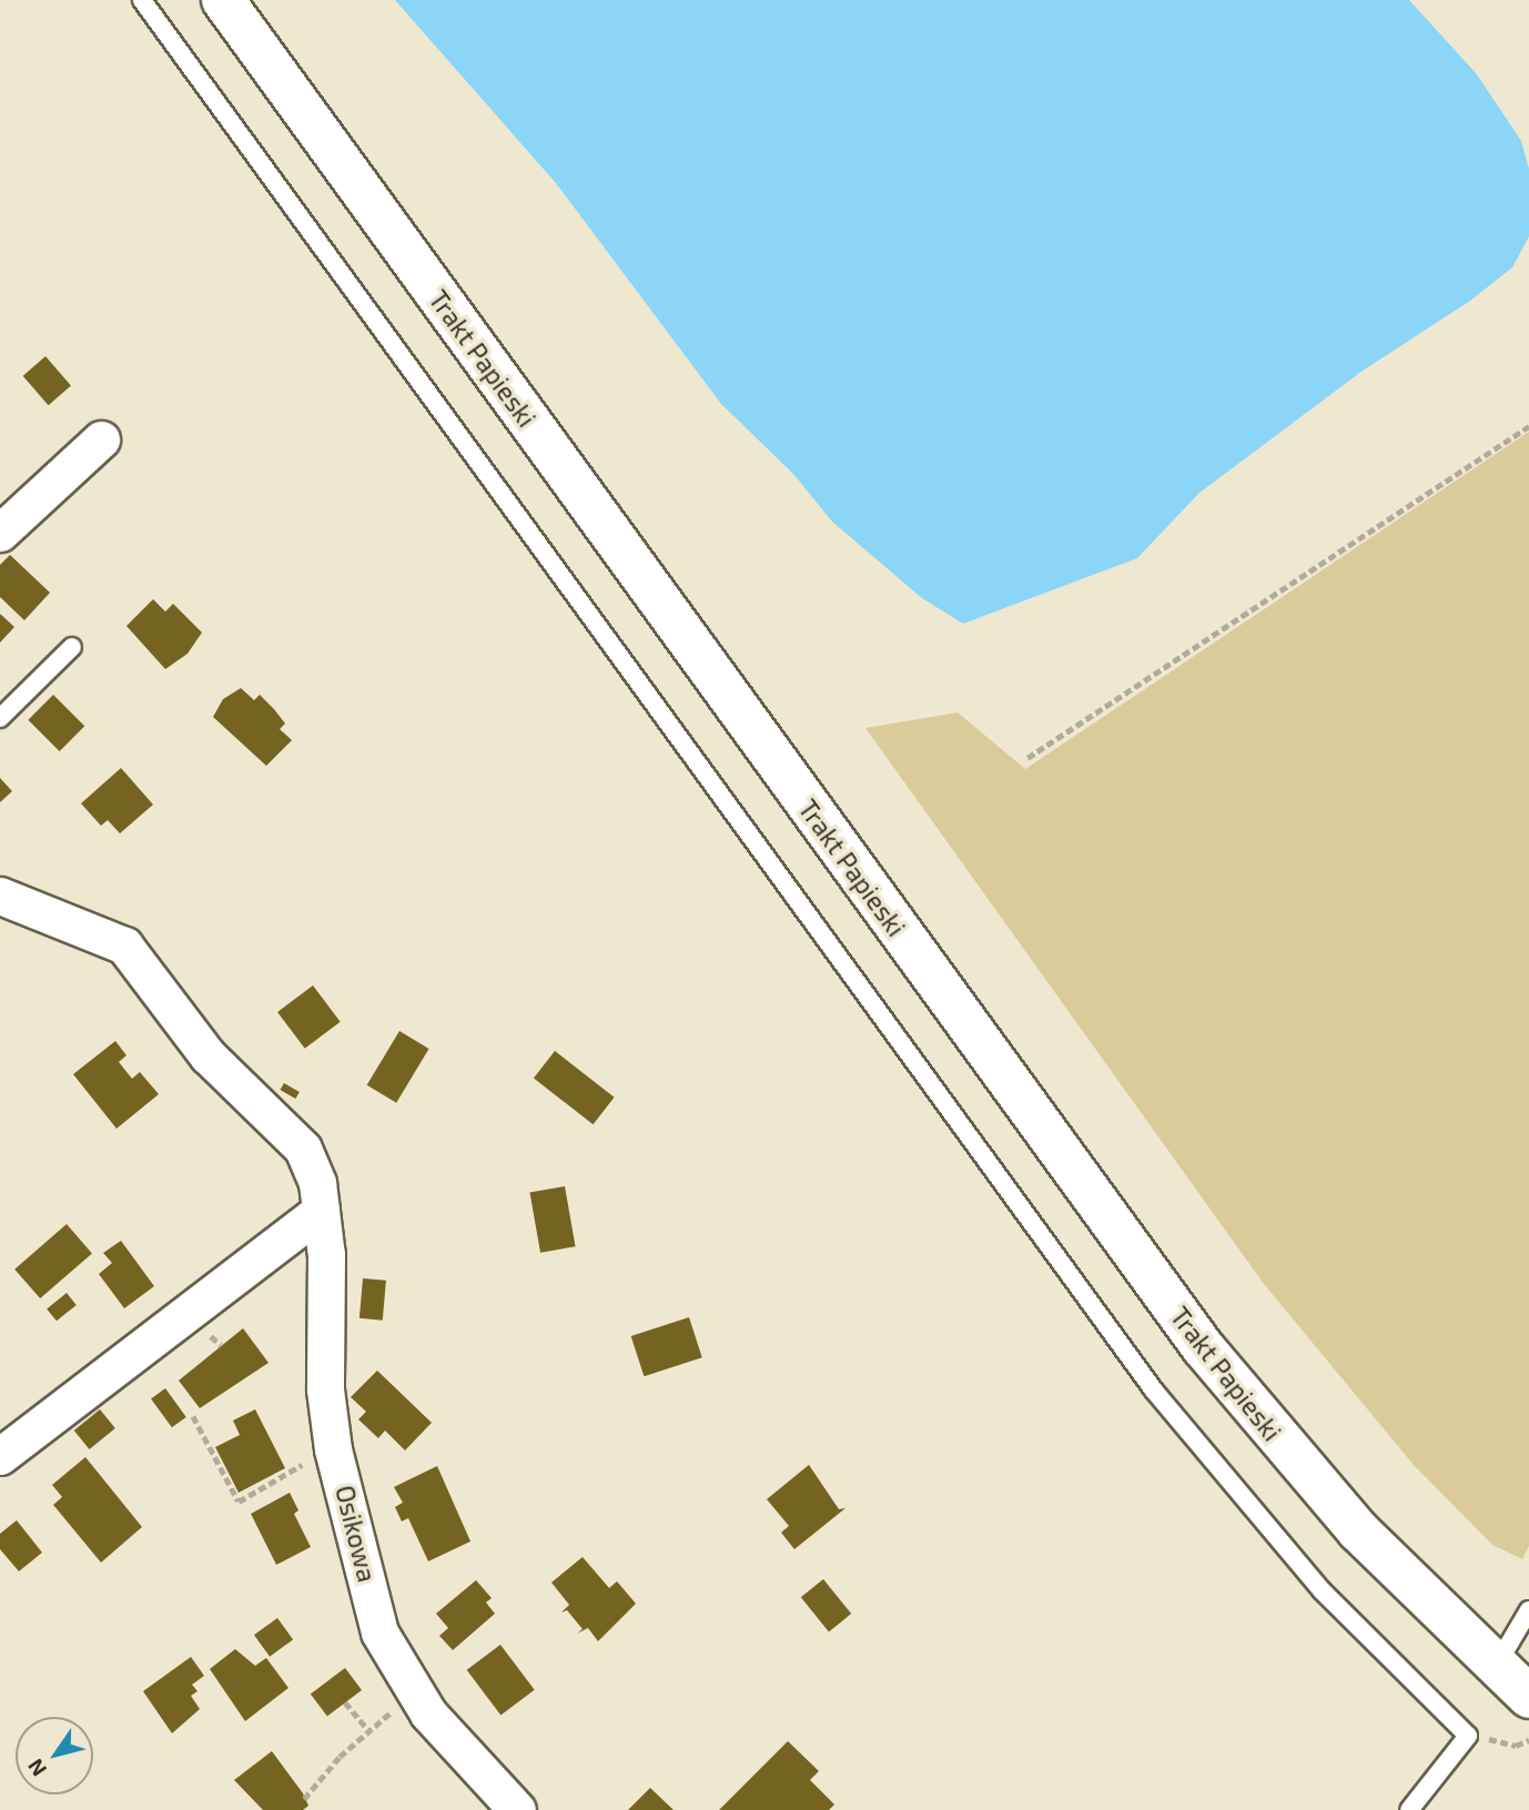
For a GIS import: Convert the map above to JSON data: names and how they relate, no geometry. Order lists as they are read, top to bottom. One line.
{"streets":{"street":["Trakt Papieski","Osikowa"]},"north":"bottom left"}
